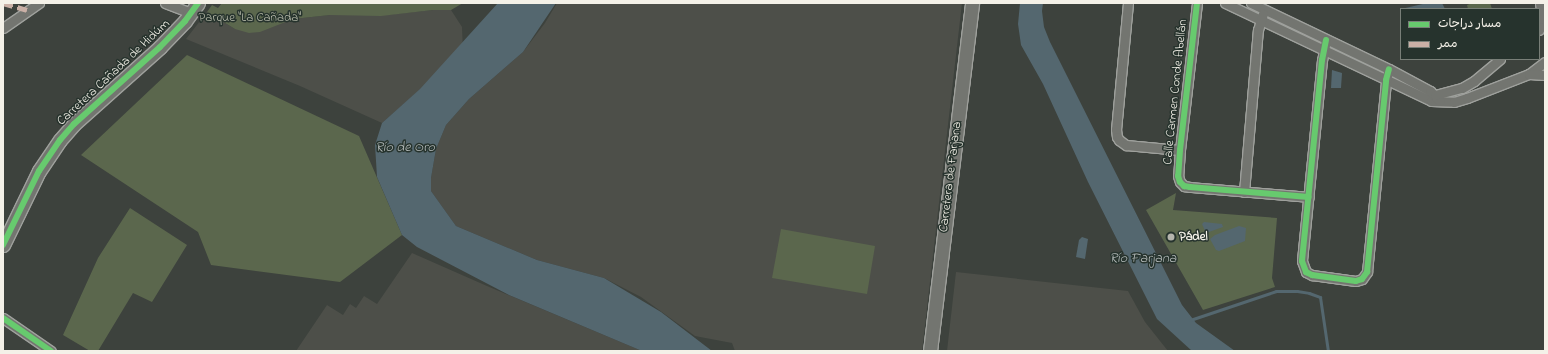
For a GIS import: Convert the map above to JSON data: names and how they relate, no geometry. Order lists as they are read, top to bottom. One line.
{"streets":{"main road":["Carretera Cañada de Hidúm","Carretera de Farjana"],"street":["Calle Carmen Conde Abellán"]},"water":["Río de Oro","Río Farjana"],"parks":["Parque \"La Cañada\""],"places":["Pádel"],"legend":["مسار دراجات","ممر"]}
